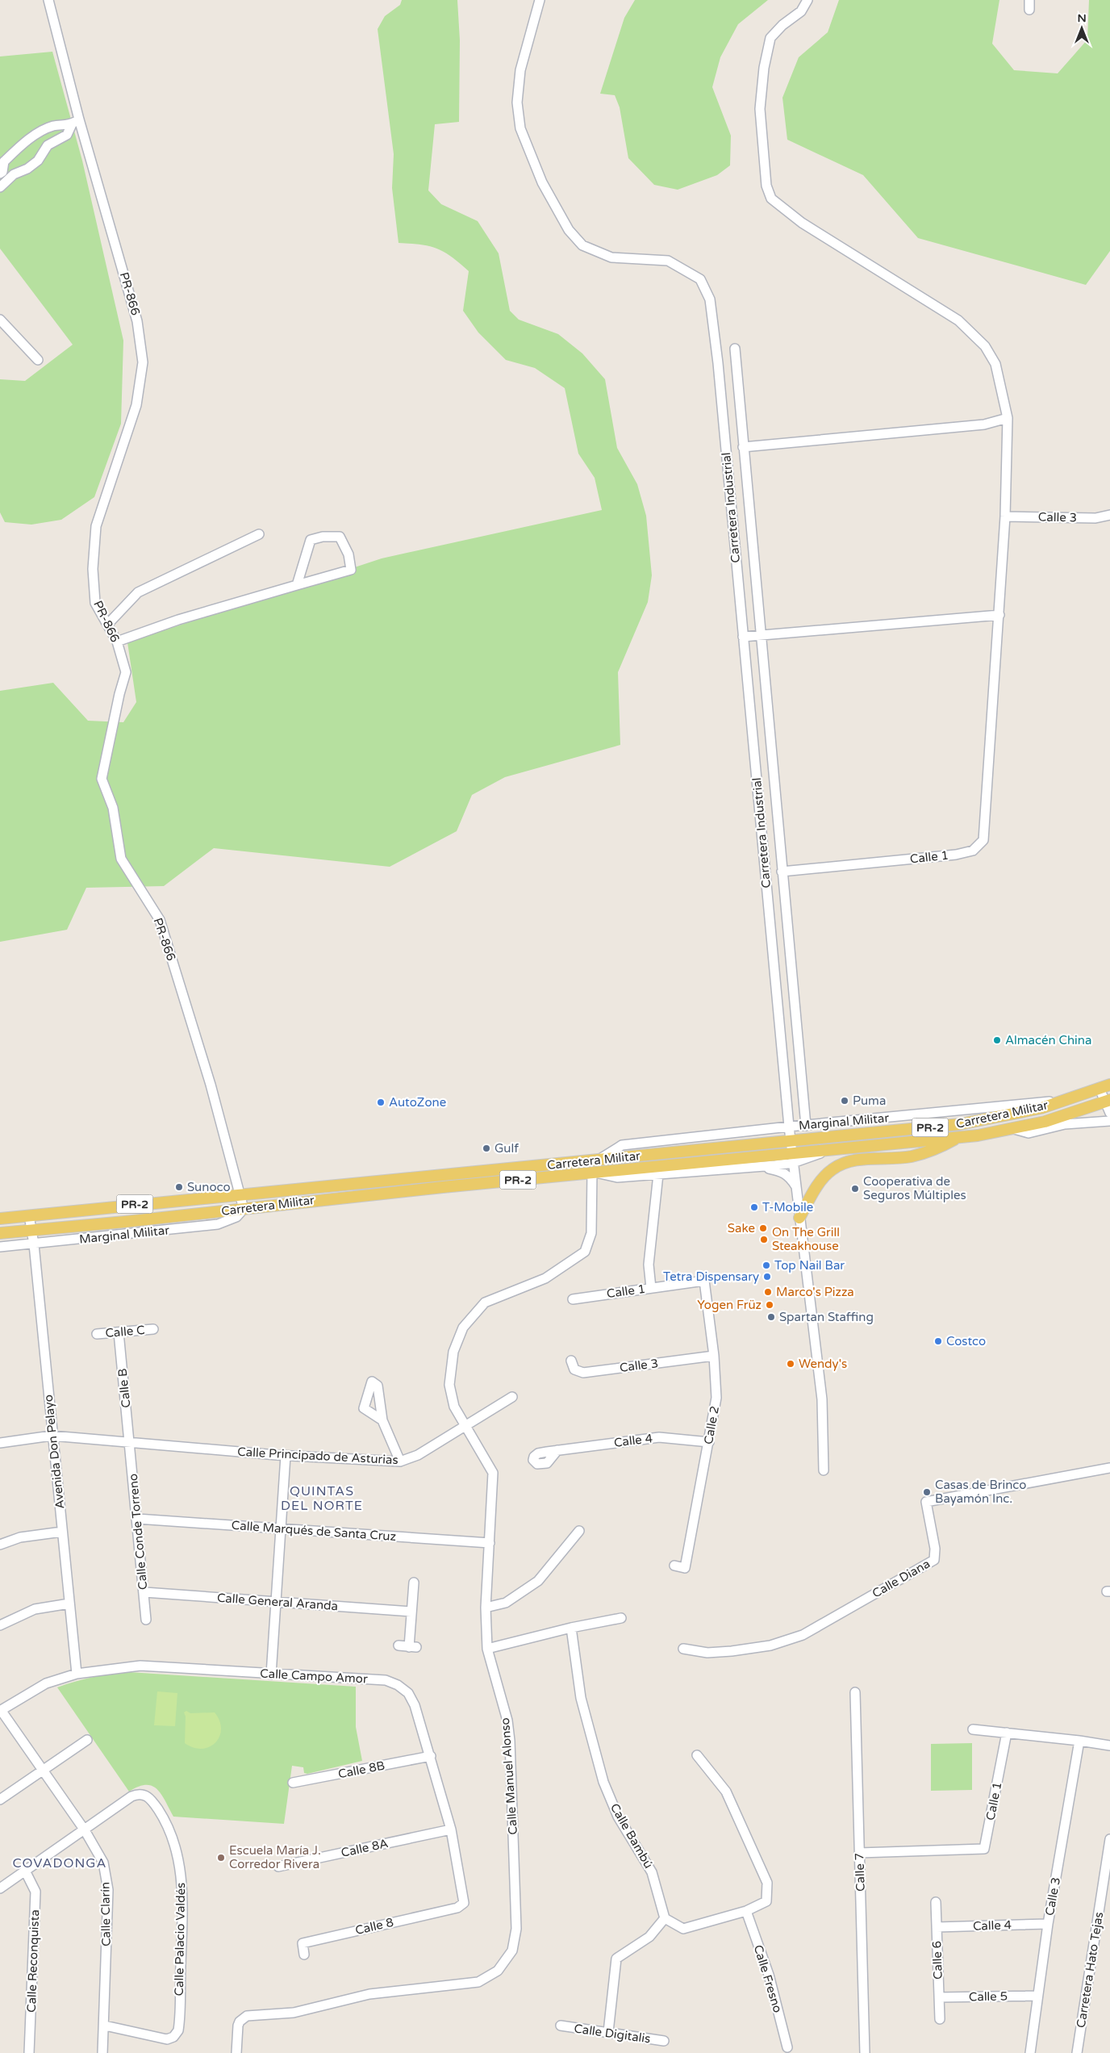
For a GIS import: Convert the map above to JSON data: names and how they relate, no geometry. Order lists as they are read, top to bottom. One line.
{"streets":{"main road":["Carretera Militar","PR-2"],"street":["PR-866","Carretera Industrial","Calle 3","Calle 1","Marginal Militar","Calle C","Calle B","Calle 2","Calle 4","Avenida Don Pelayo","Calle Principado de Asturias","Calle Marqués de Santa Cruz","Calle Conde Torreno","Calle Diana","Calle General Aranda","Calle Campo Amor","Calle 8B","Calle Manuel Alonso","Calle Bambú","Calle 8A","Calle 7","Calle Clarín","Calle 8","Calle Palacio Valdés","Calle 6","Calle Reconquista","Carretera Hato Tejas","Calle Fresno","Calle 5","Calle Digitalis"]},"crossings":[["PR-866","Carretera Militar"],["PR-866","Marginal Militar"],["Carretera Industrial","Carretera Militar"],["Carretera Industrial","Marginal Militar"],["Calle 3","Calle 1"],["Calle 3","Calle 2"],["Calle 3","Calle 4"],["Calle 3","Calle 5"],["Calle 1","Calle 2"],["Calle 1","Calle 7"],["Carretera Militar","Marginal Militar"],["Carretera Militar","Avenida Don Pelayo"],["Carretera Militar","Calle Manuel Alonso"],["Marginal Militar","Avenida Don Pelayo"],["Calle C","Calle B"],["Calle B","Calle Principado de Asturias"],["Calle B","Calle Conde Torreno"],["Calle 2","Calle 4"],["Calle 4","Calle 6"],["Avenida Don Pelayo","Calle Principado de Asturias"],["Avenida Don Pelayo","Calle Campo Amor"],["Calle Principado de Asturias","Calle Conde Torreno"],["Calle Principado de Asturias","Calle Manuel Alonso"],["Calle Marqués de Santa Cruz","Calle Conde Torreno"],["Calle Marqués de Santa Cruz","Calle Manuel Alonso"],["Calle Conde Torreno","Calle General Aranda"],["Calle Campo Amor","Calle 8B"],["Calle Campo Amor","Calle 8A"],["Calle Campo Amor","Calle Clarín"],["Calle Campo Amor","Calle 8"],["Calle Clarín","Calle Palacio Valdés"],["Calle Palacio Valdés","Calle Reconquista"],["Calle 6","Calle 5"]],"districts":["QUINTAS DEL NORTE","COVADONGA"],"places":["Almacén China","Puma","AutoZone","Gulf","Sunoco","Cooperativa de Seguros Múltiples","T-Mobile","Sake","On The Grill Steakhouse","Top Nail Bar","Tetra Dispensary","Marco's Pizza","Yogen Früz","Spartan Staffing","Costco","Wendy's","Casas de Brinco Bayamón Inc.","Escuela María J. Corredor Rivera"],"north":"top"}
